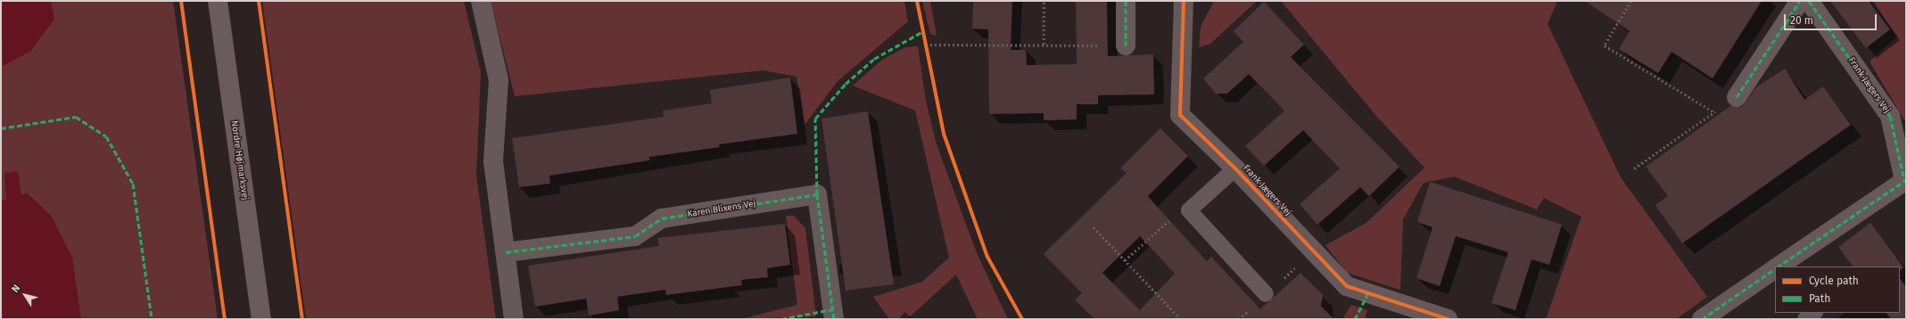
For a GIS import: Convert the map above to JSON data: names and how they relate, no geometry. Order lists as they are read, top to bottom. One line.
{"streets":{"street":["Frank Jægers Vej","Nordre Højmarksvej","Karen Blixens Vej"]},"legend":["Cycle path","Path"],"scale_bar":"20 m","north":"top left"}
